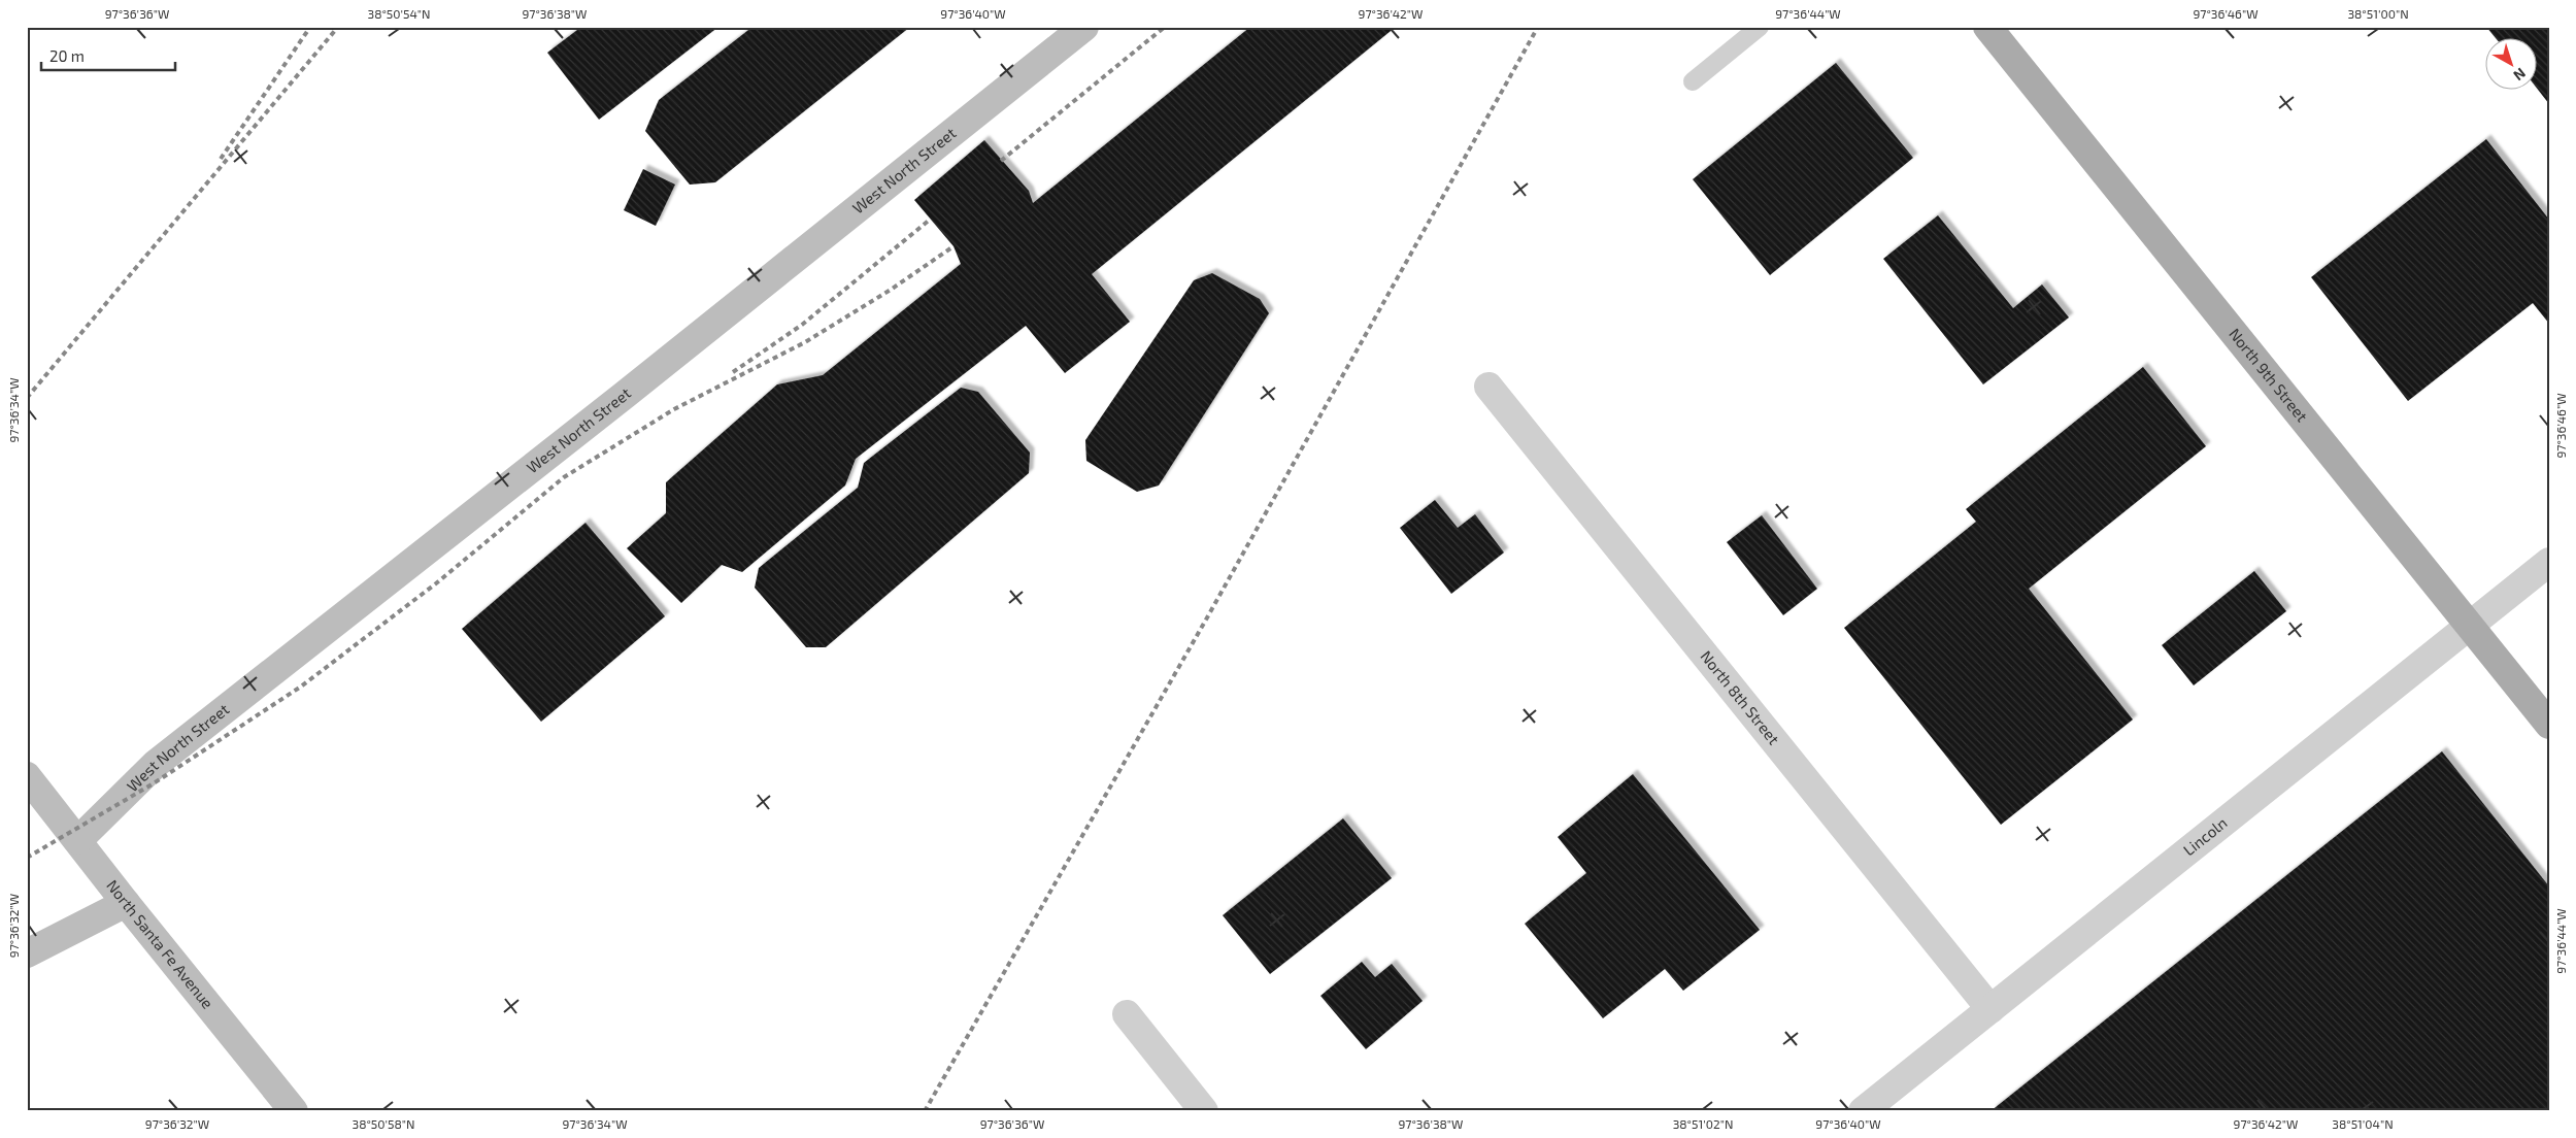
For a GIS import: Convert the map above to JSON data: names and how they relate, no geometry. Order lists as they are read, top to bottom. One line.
{"streets":{"main road":["North 9th Street"],"street":["West North Street","North 8th Street","Lincoln","North Santa Fe Avenue"]},"crossings":[["West North Street","North Santa Fe Avenue"],["North 9th Street","Lincoln"],["North 8th Street","Lincoln"]],"scale_bar":"20 m","north":"bottom right","coordinates":["97°36'36\"W","38°50'54\"N","97°36'38\"W","97°36'40\"W","97°36'42\"W","97°36'44\"W","97°36'46\"W","38°51'00\"N","97°36'34\"W","97°36'32\"W","38°50'58\"N","38°51'02\"N","38°51'04\"N"]}
